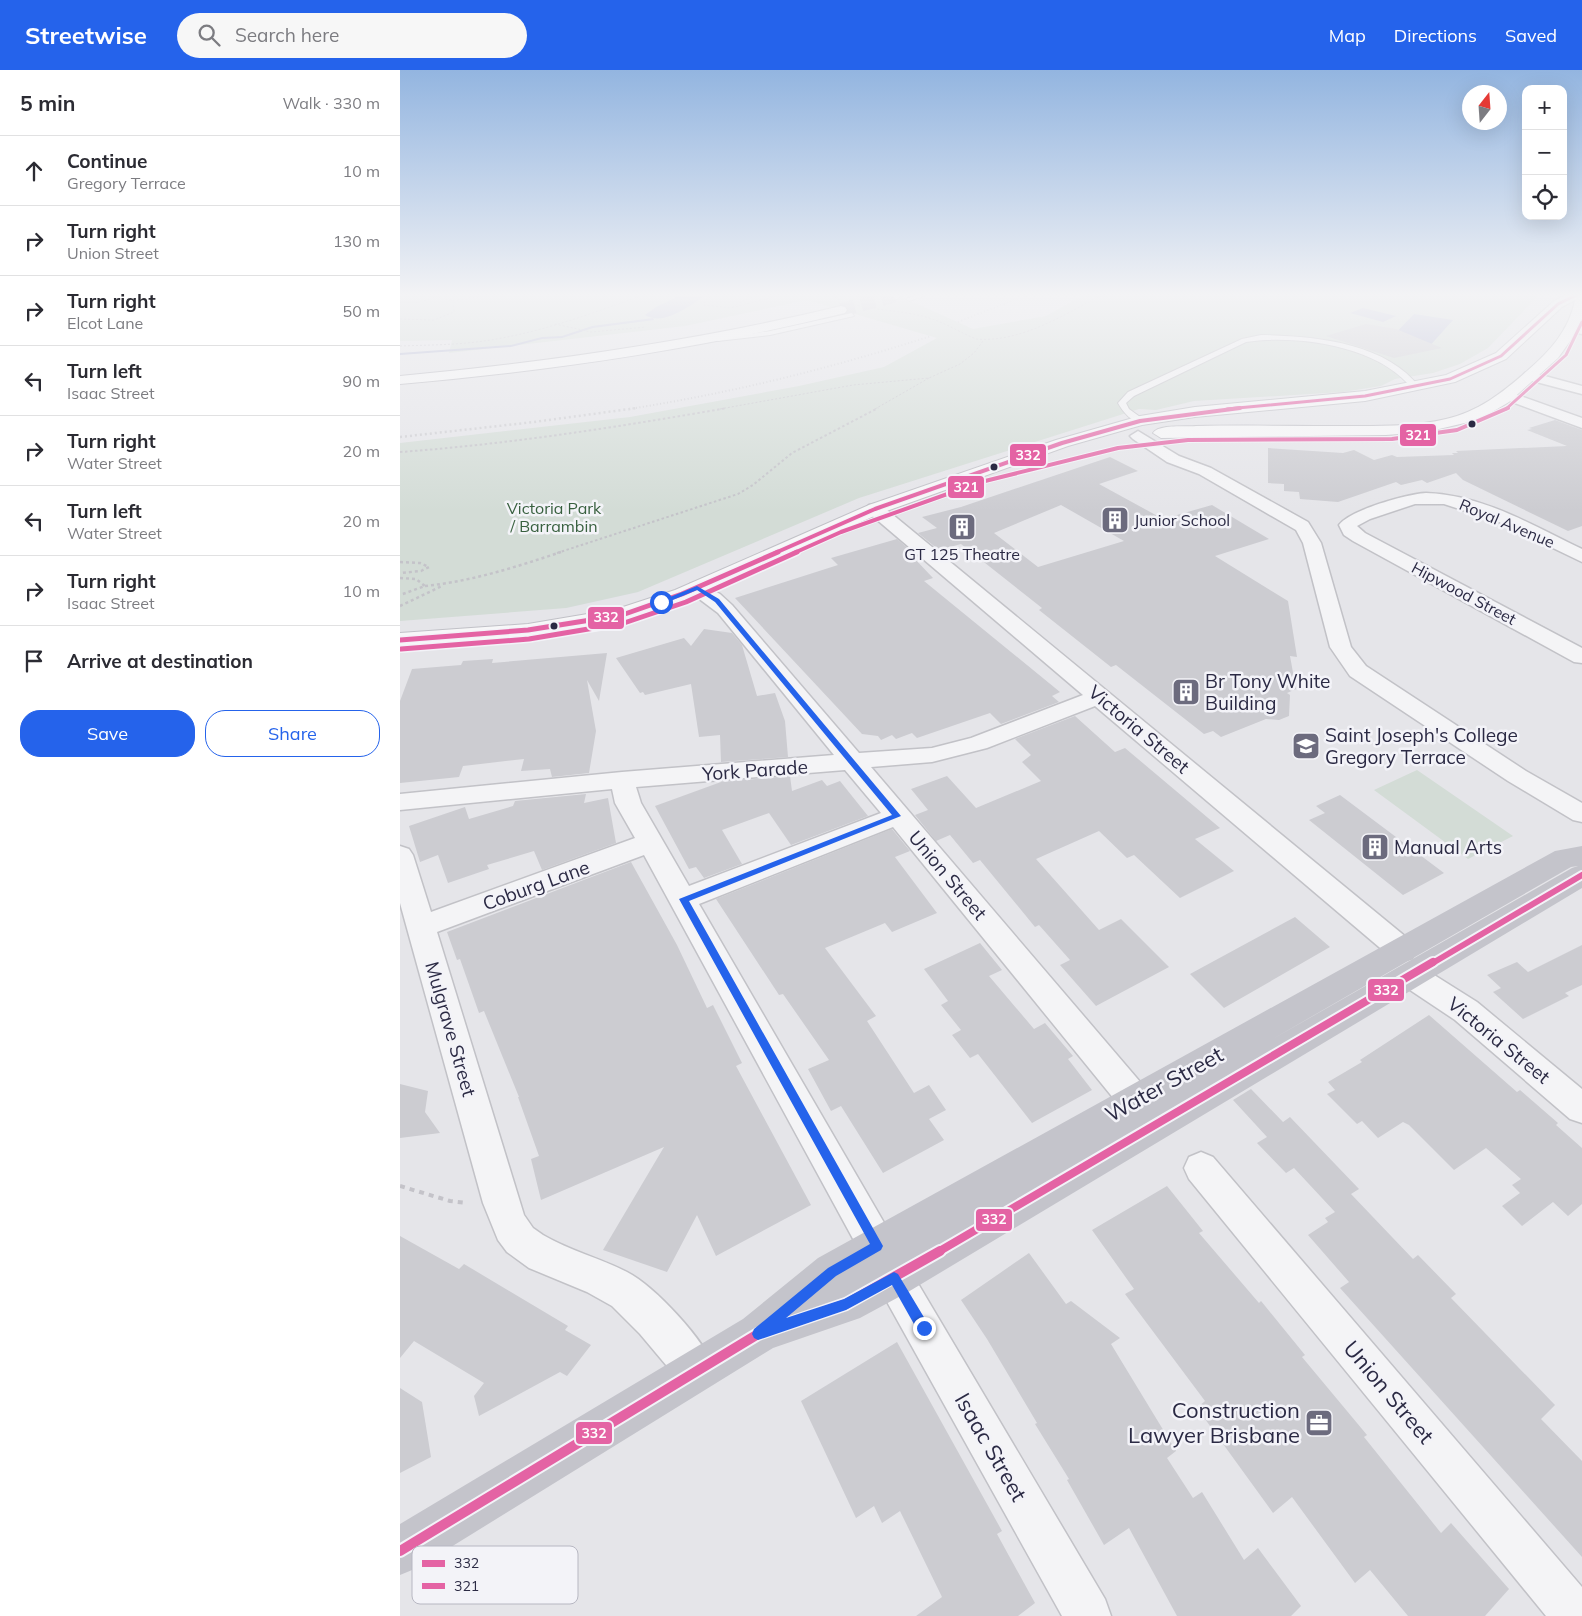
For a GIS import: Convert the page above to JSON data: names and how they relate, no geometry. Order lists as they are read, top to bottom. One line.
{"streets":{"main road":["Water Street"],"street":["Royal Avenue","Hipwood Street","Victoria Street","York Parade","Union Street","Coburg Lane","Mulgrave Street","Isaac Street"]},"crossings":[["Royal Avenue","Hipwood Street"],["Victoria Street","York Parade"],["Victoria Street","Water Street"],["York Parade","Union Street"],["York Parade","Isaac Street"],["Union Street","Water Street"],["Coburg Lane","Mulgrave Street"],["Coburg Lane","Isaac Street"],["Mulgrave Street","Water Street"],["Water Street","Isaac Street"]],"parks":["Victoria Park / Barrambin"],"places":{"building":["Junior School","GT 125 Theatre","Br Tony White Building","Manual Arts"],"school or university":["Saint Joseph's College Gregory Terrace"],"office":["Construction Lawyer Brisbane"]},"lines":["transit line 332","transit line 321"],"legend":["332","321"],"north":"top","page":{"header":"Streetwise","search":"Search here","nav":["Map","Directions","Saved"],"heading":["5 min","Walk · 330 m"],"map_buttons":["+","−"],"list":[["Continue","Gregory Terrace","10 m"],["Turn right","Union Street","130 m"],["Turn right","Elcot Lane","50 m"],["Turn left","Isaac Street","90 m"],["Turn right","Water Street","20 m"],["Turn left","Water Street","20 m"],["Turn right","Isaac Street","10 m"],"Arrive at destination"],"buttons":["Save","Share"]}}
